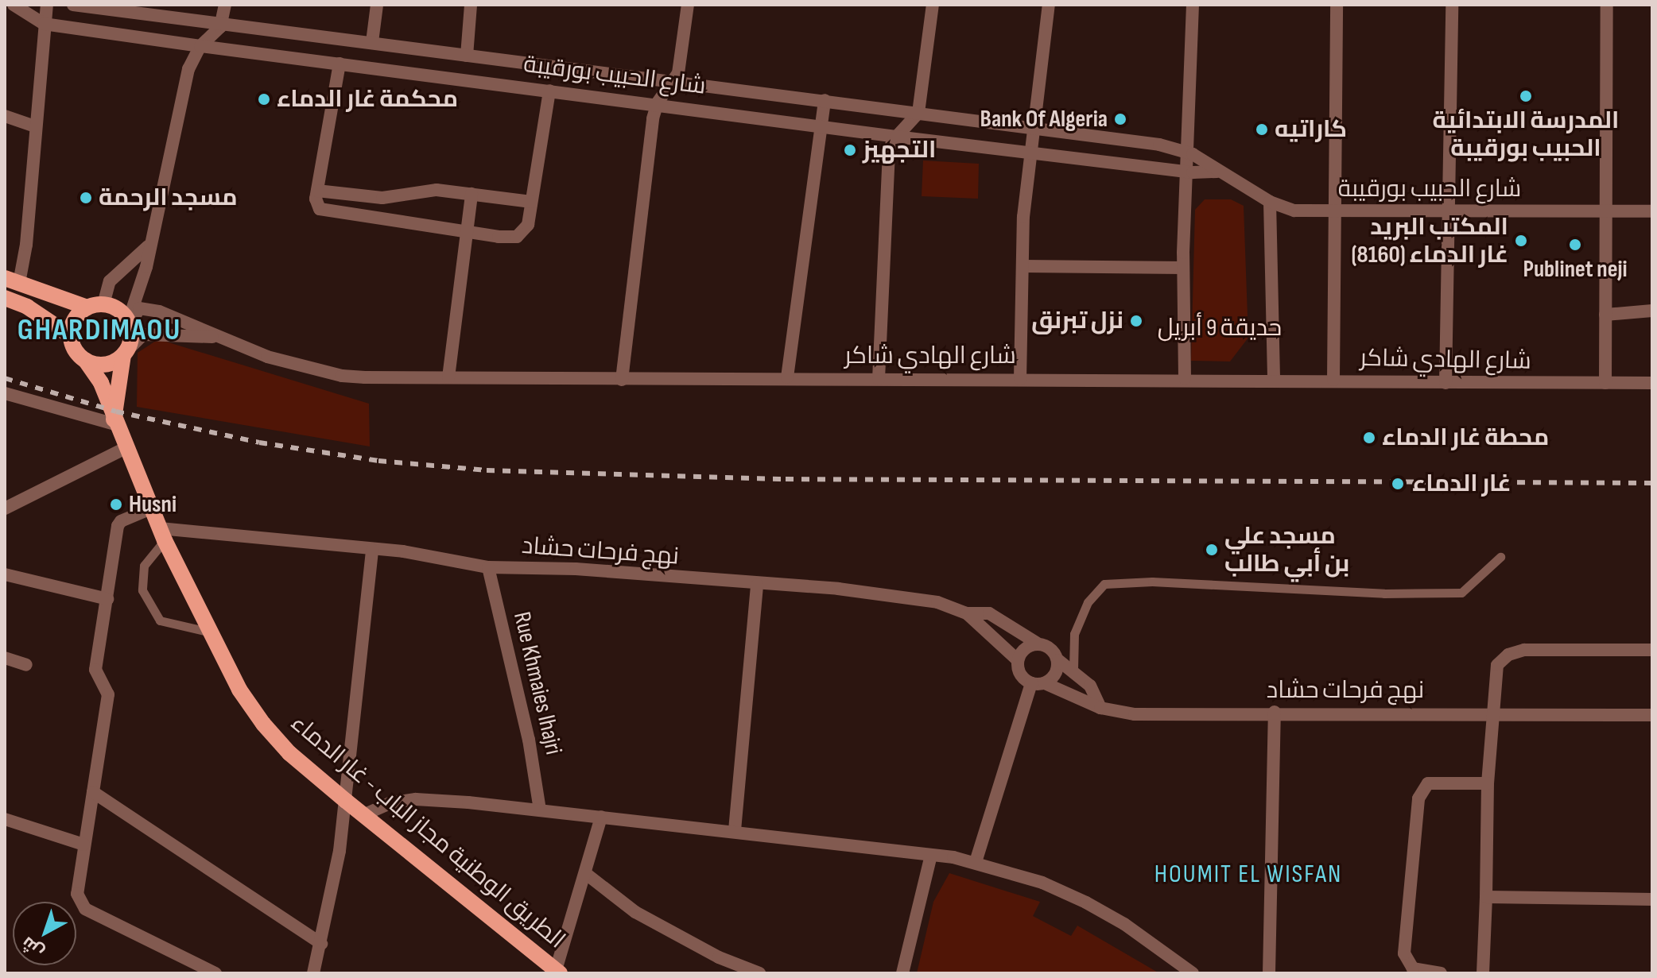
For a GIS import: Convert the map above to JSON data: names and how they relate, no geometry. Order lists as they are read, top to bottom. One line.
{"streets":{"main road":["الطريق الوطنية مجاز الباب - غار الدماء"],"street":["شارع الحبيب بورقيبة","شارع الهادي شاكر","نهج فرحات حشاد","Rue Khmaies lhajri"]},"crossings":[["شارع الهادي شاكر","الطريق الوطنية مجاز الباب - غار الدماء"],["نهج فرحات حشاد","Rue Khmaies lhajri"],["نهج فرحات حشاد","الطريق الوطنية مجاز الباب - غار الدماء"]],"districts":["GHARDIMAOU","HOUMIT EL WISFAN"],"parks":["حديقة 9 أبريل"],"places":["المدرسة الابتدائية الحبيب بورقيبة","محكمة غار الدماء","Bank Of Algeria","كاراتيه","التجهيز","مسجد الرحمة","المكتب البريد غار الدماء (8160)","Publinet neji","نزل تبرنق","محطة غار الدماء","غار الدماء","Husni","مسجد علي بن أبي طالب"],"north":"bottom left"}
